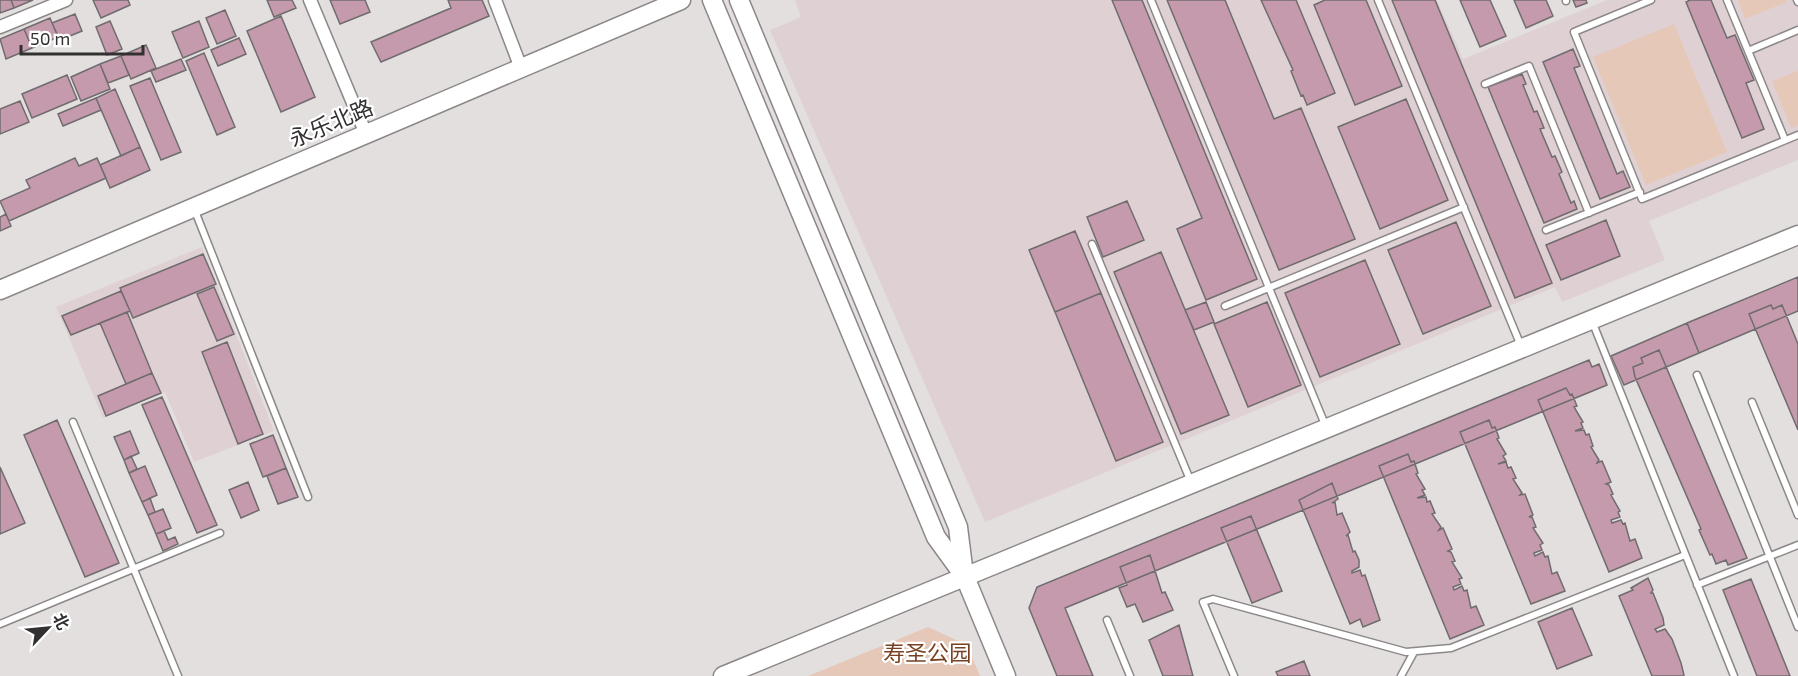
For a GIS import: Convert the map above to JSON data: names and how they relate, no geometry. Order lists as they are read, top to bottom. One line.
{"streets":{"street":["永乐北路"]},"parks":["寿圣公园"],"scale_bar":"50 m","north":"top right"}
